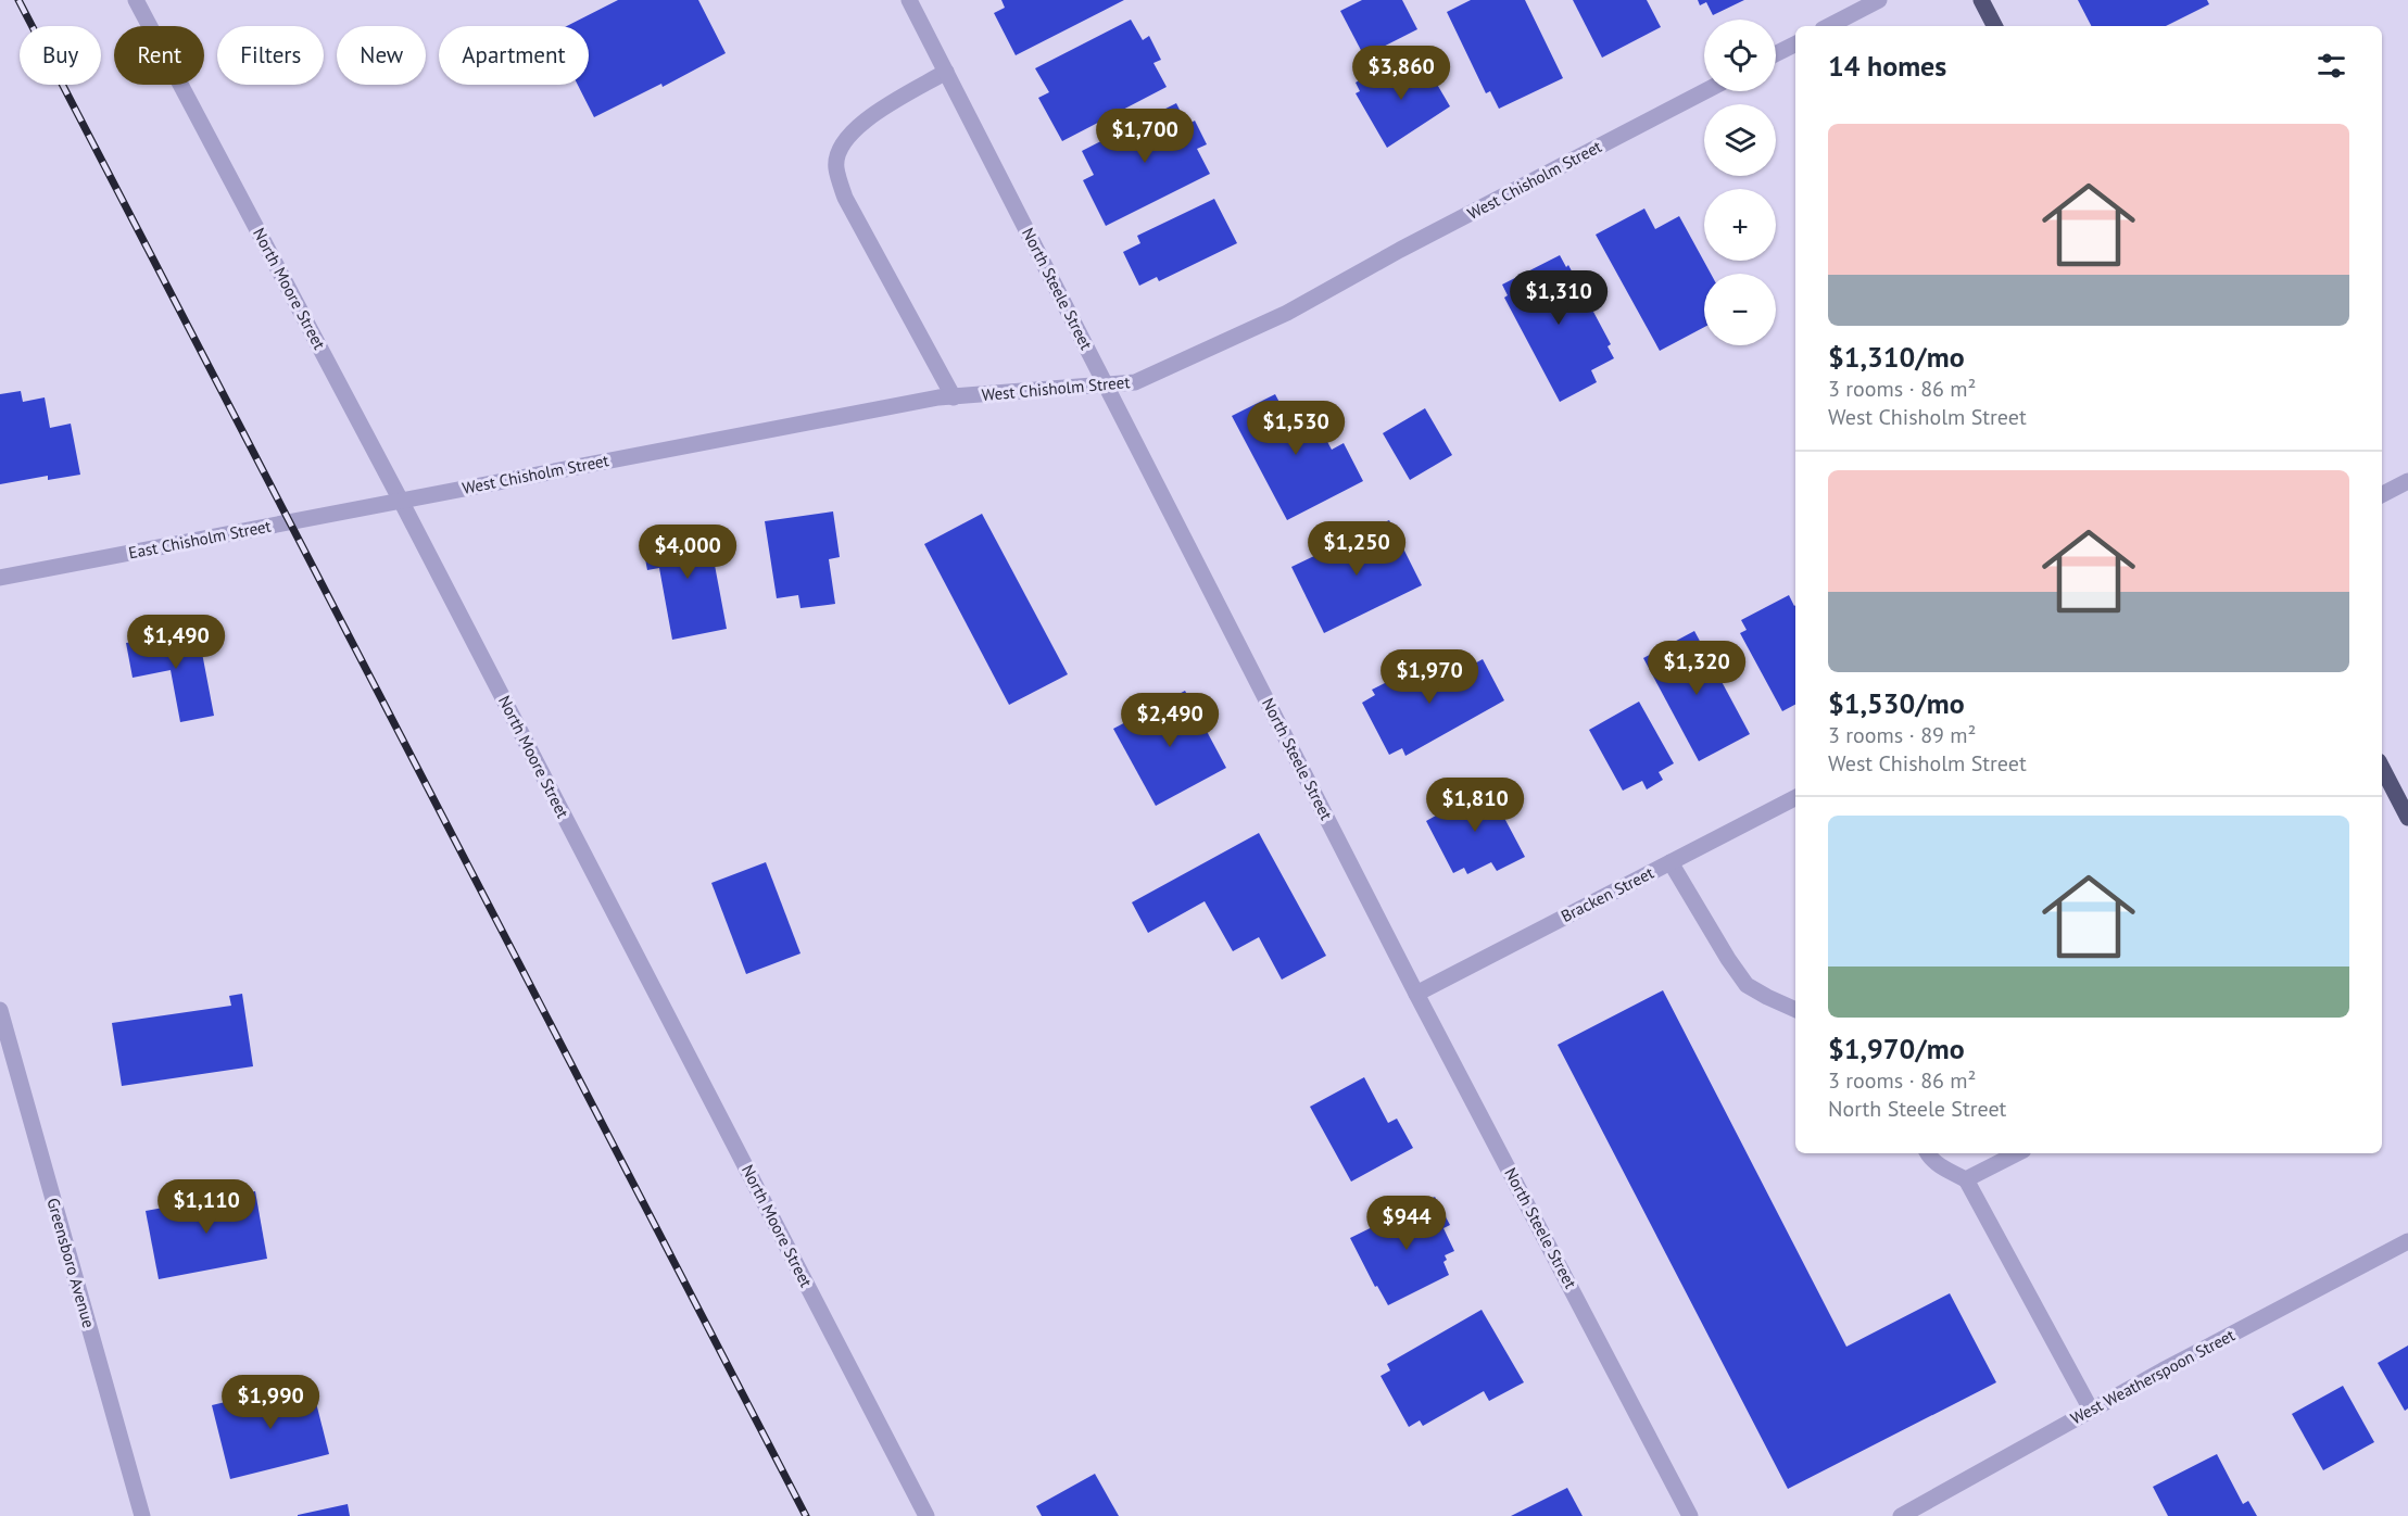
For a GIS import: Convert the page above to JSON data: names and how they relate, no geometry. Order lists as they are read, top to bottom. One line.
{"streets":{"street":["West Chisholm Street","North Moore Street","North Steele Street","East Chisholm Street","Bracken Street","Greensboro Avenue","West Weatherspoon Street"]},"crossings":[["West Chisholm Street","North Moore Street"],["West Chisholm Street","North Steele Street"],["West Chisholm Street","East Chisholm Street"],["North Moore Street","East Chisholm Street"],["North Steele Street","Bracken Street"]],"page":{"map_buttons":["+","−"],"chip":["Buy","Rent","Filters","New","Apartment"],"heading":"14 homes","price":["$3,860","$1,700","$1,310","$1,530","$1,250","$4,000","$1,490","$1,320","$1,970","$2,490","$1,810","$1,110","$944","$1,990"],"list":[{"name":"$1,310/mo","note":"3 rooms · 86 m² · West Chisholm Street"},{"name":"$1,530/mo","note":"3 rooms · 89 m² · West Chisholm Street"},{"name":"$1,970/mo","note":"3 rooms · 86 m² · North Steele Street"}]}}
